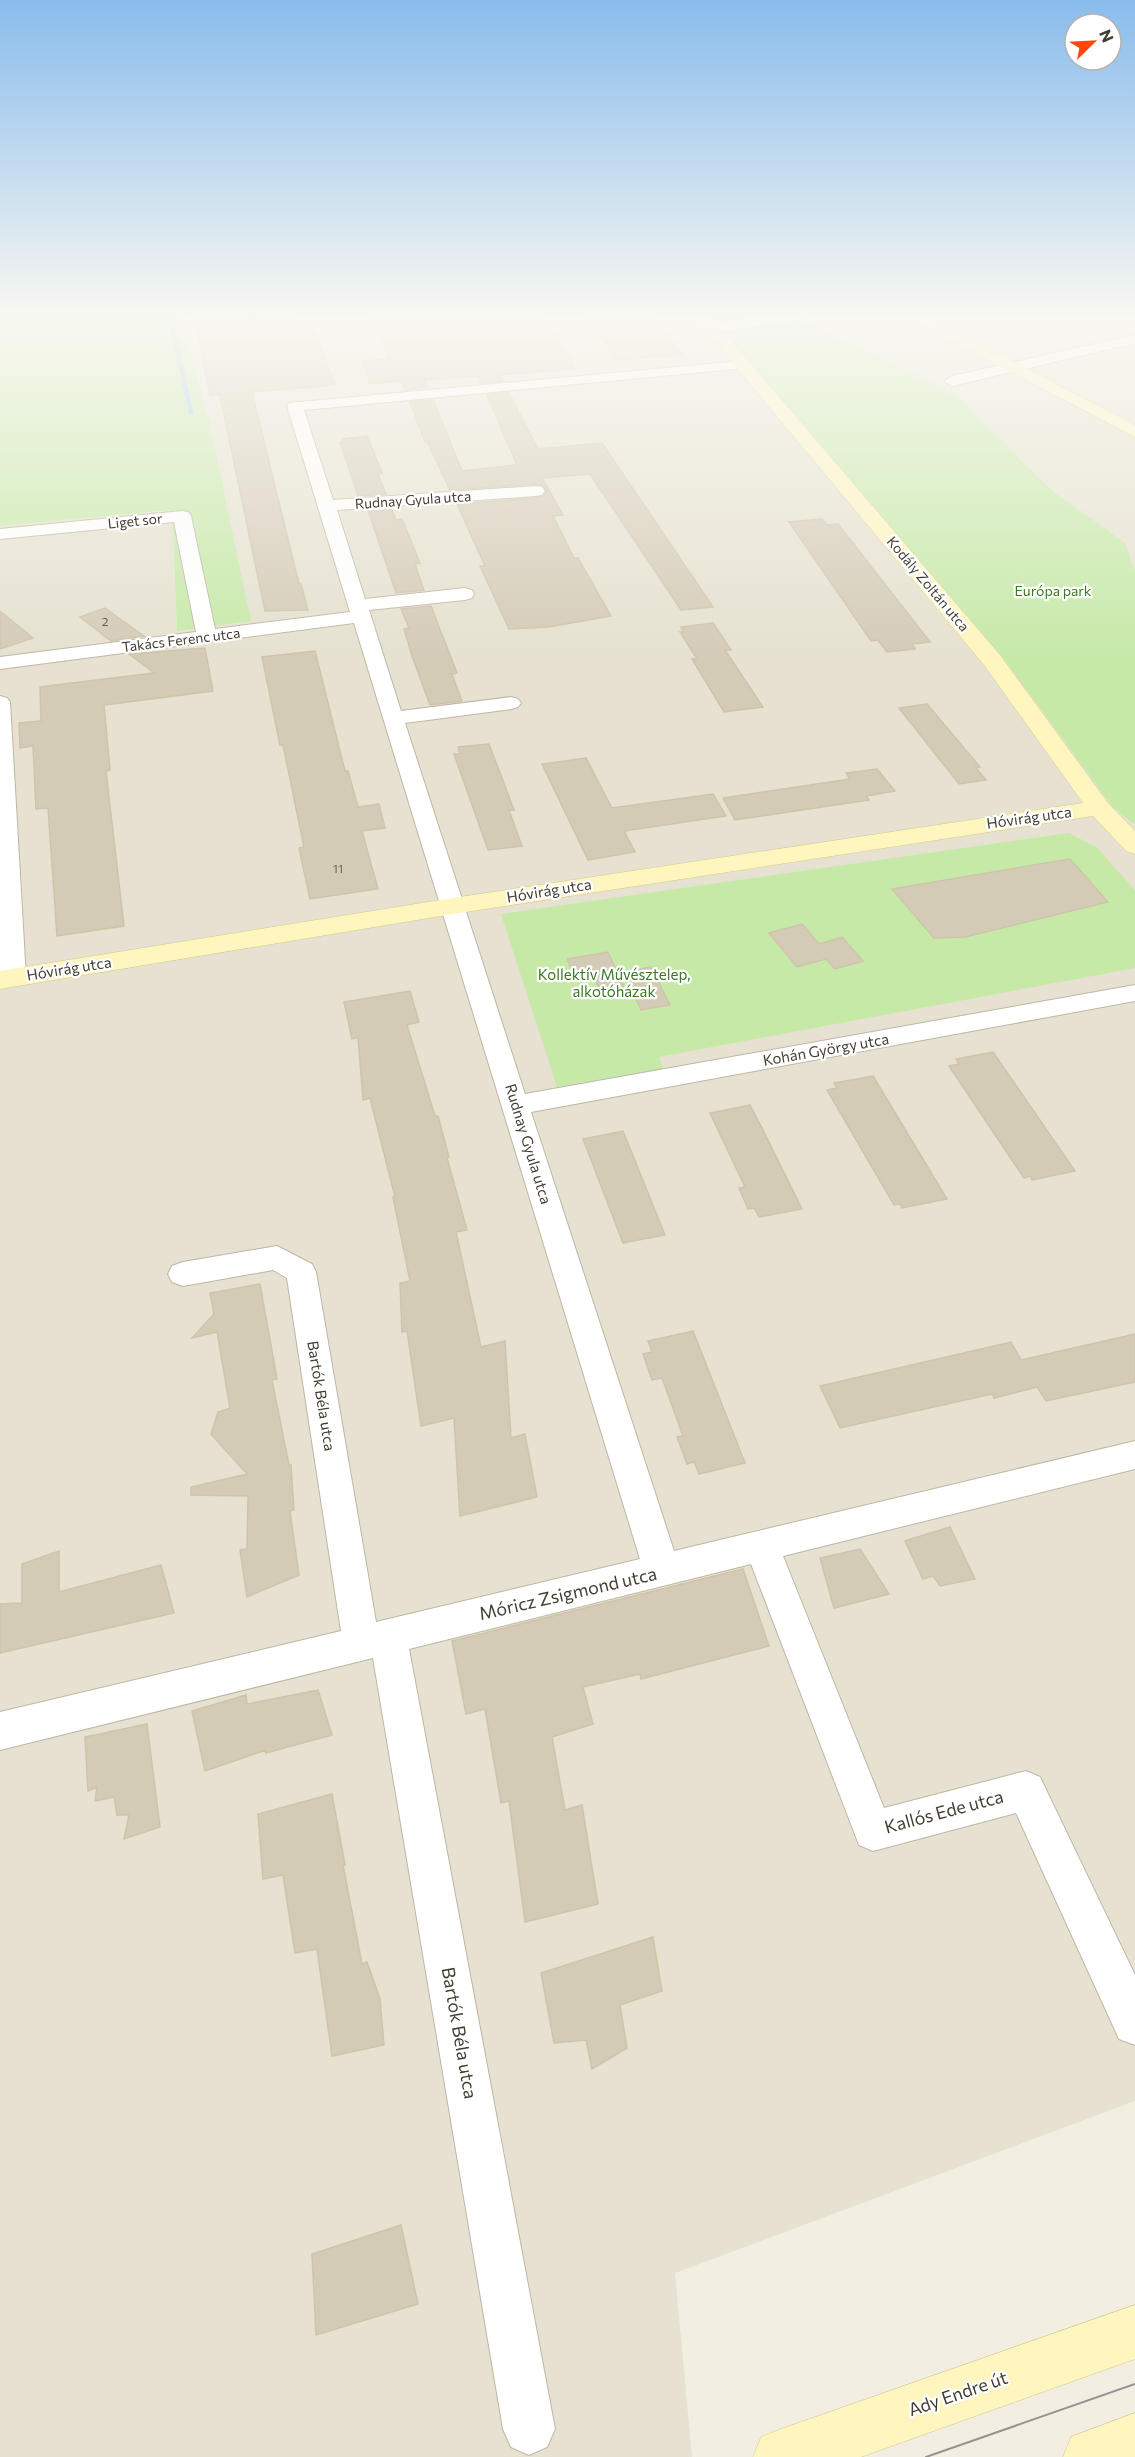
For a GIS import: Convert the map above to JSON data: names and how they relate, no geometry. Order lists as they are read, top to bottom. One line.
{"streets":{"street":["Rudnay Gyula utca","Liget sor","Kodály Zoltán utca","Takács Ferenc utca","Hóvirág utca","Kohán György utca","Bartók Béla utca","Móricz Zsigmond utca","Kallós Ede utca","Ady Endre út"]},"crossings":[["Rudnay Gyula utca","Takács Ferenc utca"],["Rudnay Gyula utca","Hóvirág utca"],["Rudnay Gyula utca","Kohán György utca"],["Rudnay Gyula utca","Móricz Zsigmond utca"],["Liget sor","Takács Ferenc utca"],["Kodály Zoltán utca","Hóvirág utca"],["Bartók Béla utca","Móricz Zsigmond utca"],["Móricz Zsigmond utca","Kallós Ede utca"]],"parks":["Európa park","Kollektív Művésztelep, alkotóházak"],"house_numbers":["2","11"],"north":"top right"}
